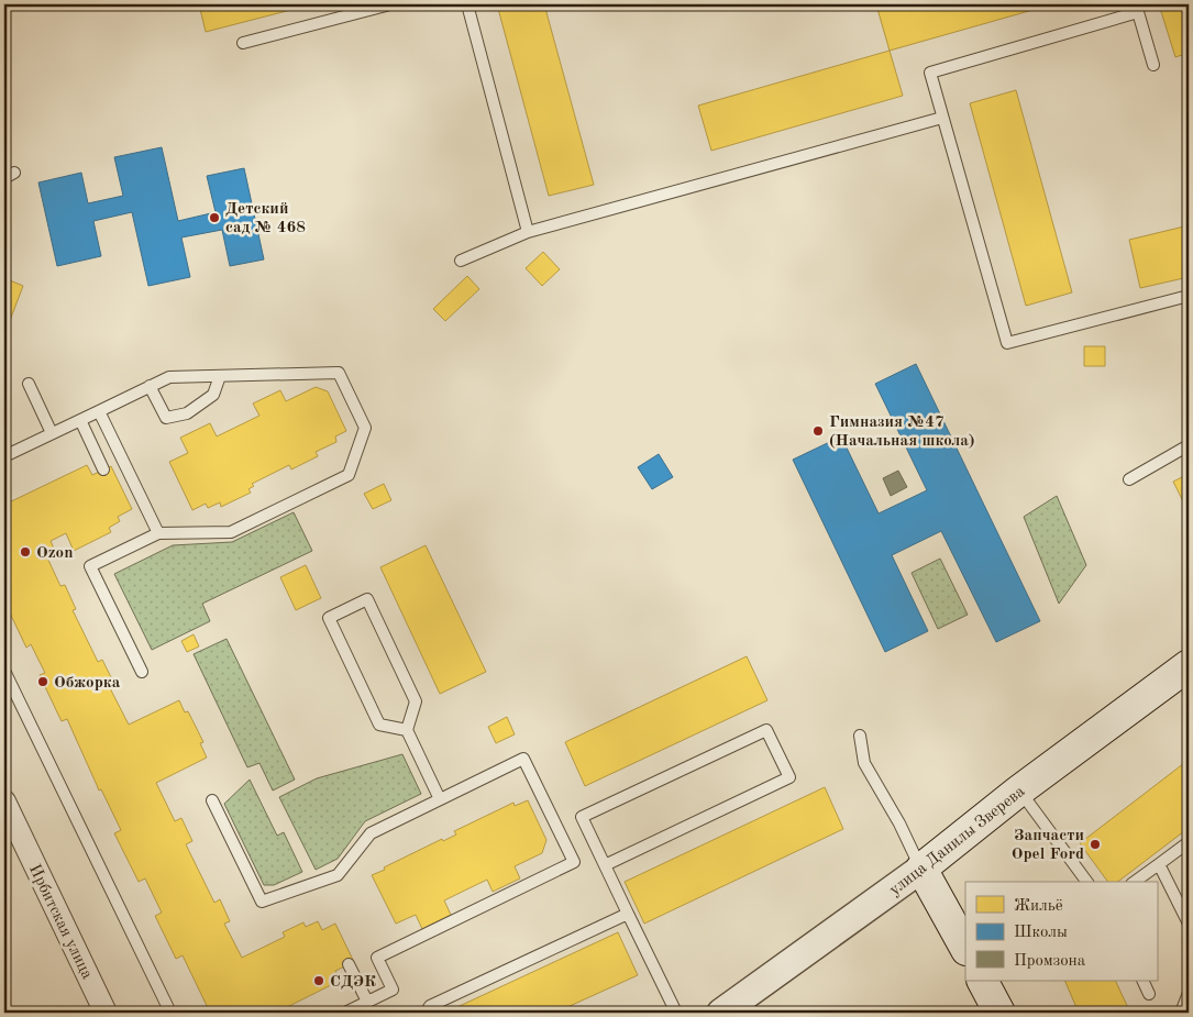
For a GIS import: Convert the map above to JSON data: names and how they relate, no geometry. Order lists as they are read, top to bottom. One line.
{"streets":{"main road":["улица Данилы Зверева"],"street":["Ирбитская улица"]},"places":["Детский сад № 468","Гимназия №47 (Начальная школа)","Ozon","Обжорка","Запчасти Opel Ford","СДЭК"],"legend":["Жильё","Школы","Промзона"]}
